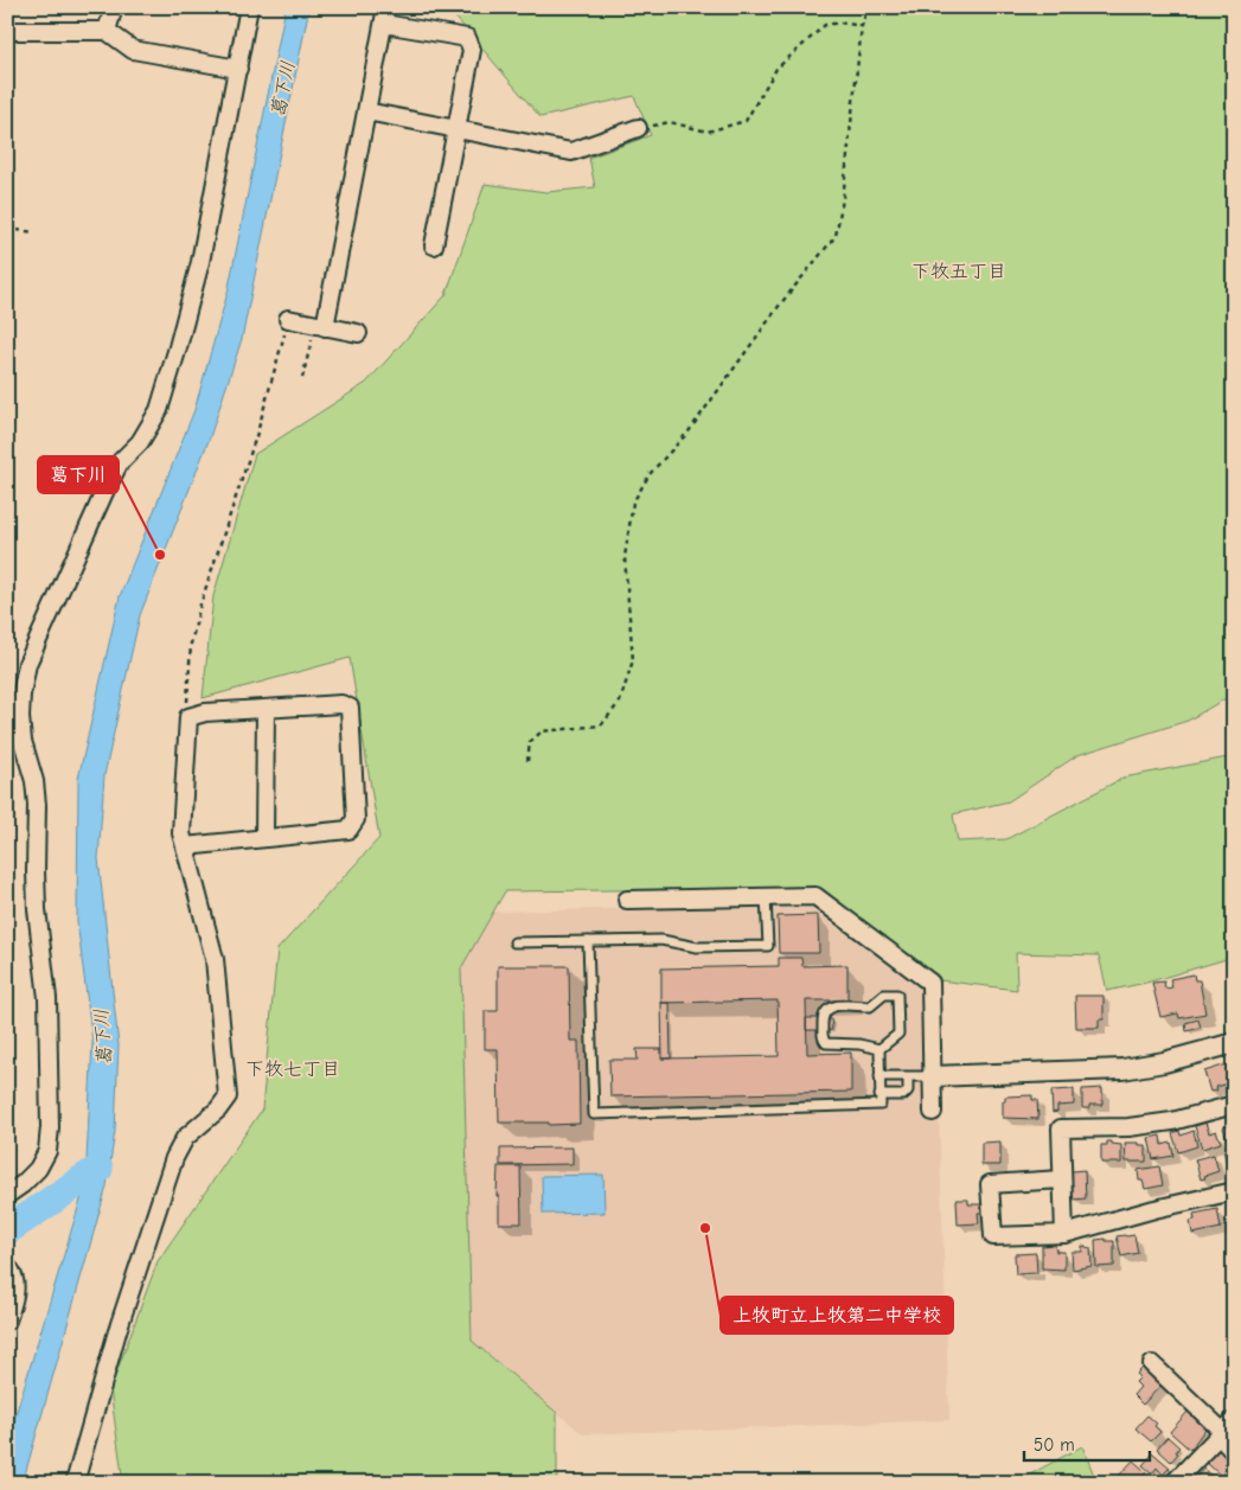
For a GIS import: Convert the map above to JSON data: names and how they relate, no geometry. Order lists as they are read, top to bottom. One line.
{"districts":["下牧五丁目","下牧七丁目"],"water":["葛下川"],"places":["葛下川","上牧町立上牧第二中学校"],"scale_bar":"50 m"}
